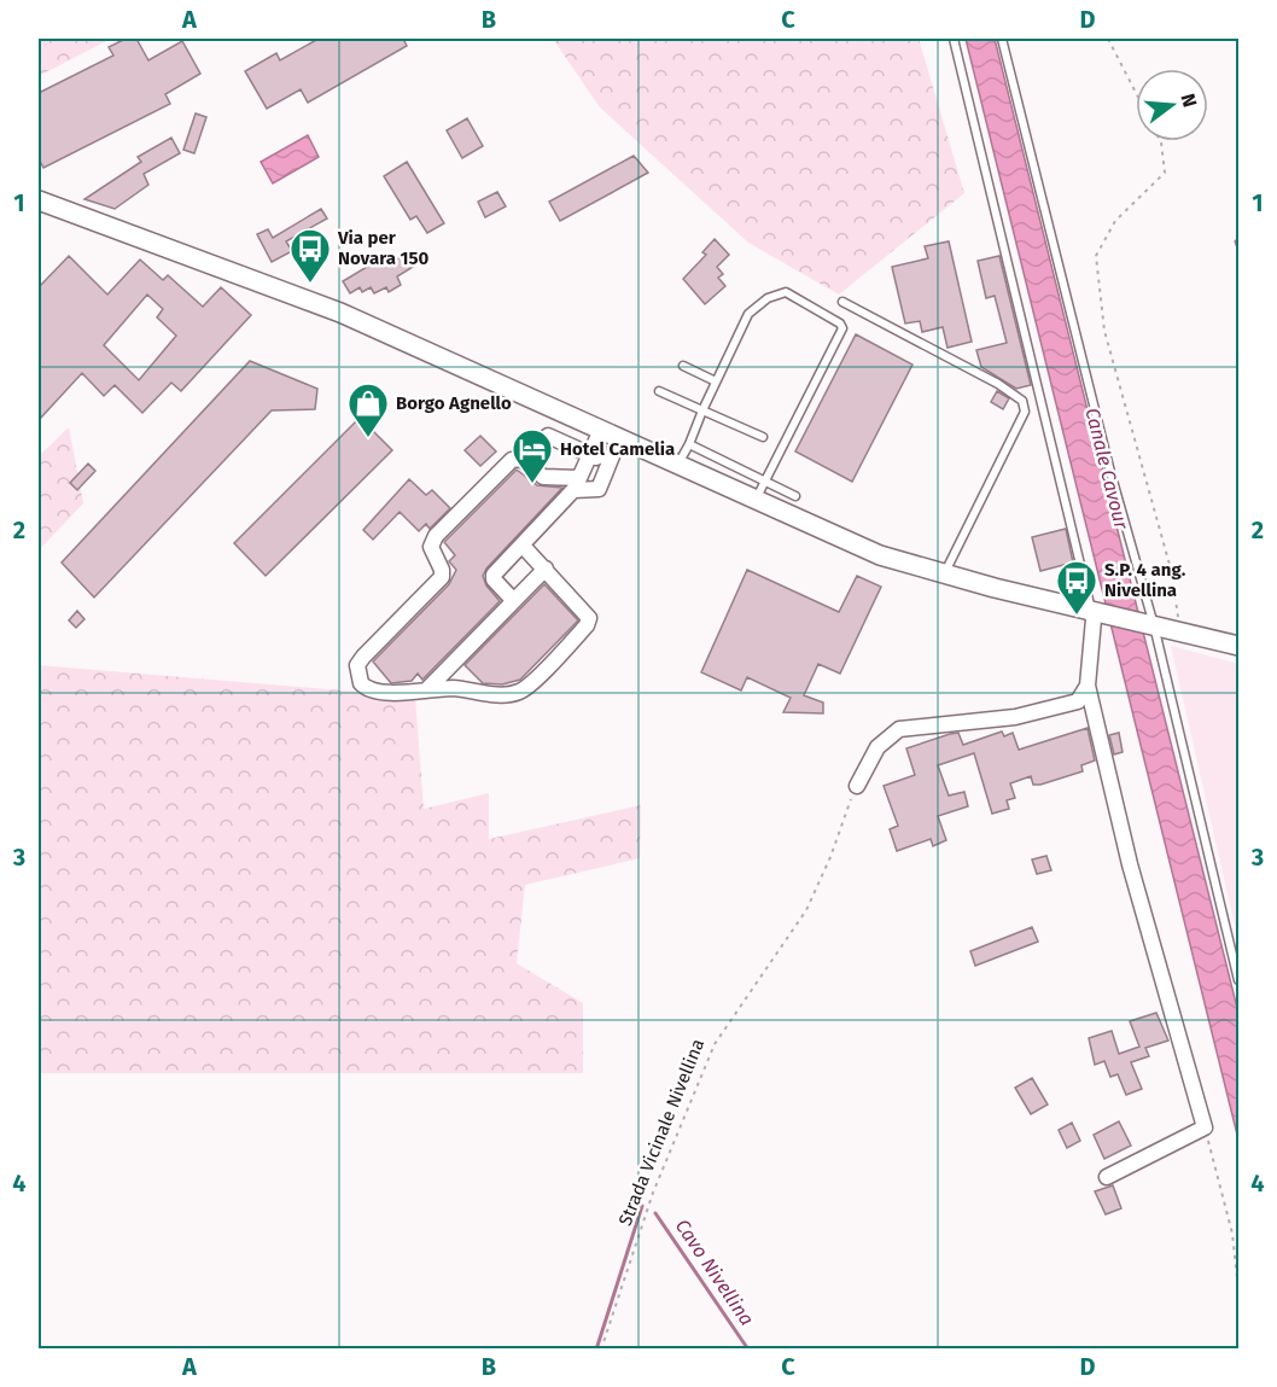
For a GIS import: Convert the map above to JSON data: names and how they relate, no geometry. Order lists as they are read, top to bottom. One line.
{"streets":{"path":["Strada Vicinale Nivellina"]},"water":["Canale Cavour","Cavo Nivellina"],"places":{"bus stop":["Via per Novara 150","S.P. 4 ang. Nivellina"],"shop":["Borgo Agnello"],"hotel":["Hotel Camelia"]},"north":"right","grid":{"columns":["A","B","C","D"],"rows":["1","2","3","4"]}}
